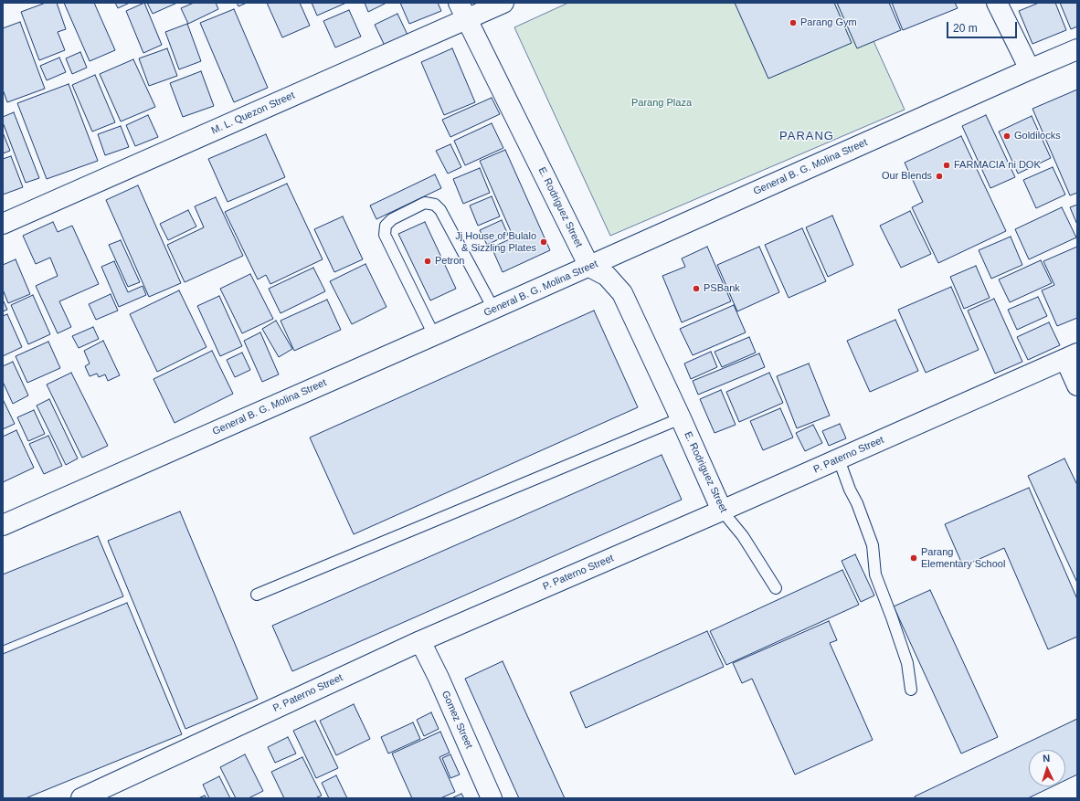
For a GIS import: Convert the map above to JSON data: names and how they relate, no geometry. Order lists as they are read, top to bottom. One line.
{"streets":{"street":["M. L. Quezon Street","General B. G. Molina Street","E. Rodriguez Street","P. Paterno Street","Gomez Street"]},"crossings":[["M. L. Quezon Street","E. Rodriguez Street"],["General B. G. Molina Street","E. Rodriguez Street"],["E. Rodriguez Street","P. Paterno Street"],["P. Paterno Street","Gomez Street"]],"districts":["PARANG"],"parks":["Parang Plaza"],"places":["Parang Gym","Goldilocks","FARMACIA ni DOK","Our Blends","Jj House of Bulalo & Sizzling Plates","Petron","PSBank","Parang Elementary School"],"scale_bar":"20 m","north":"top"}
